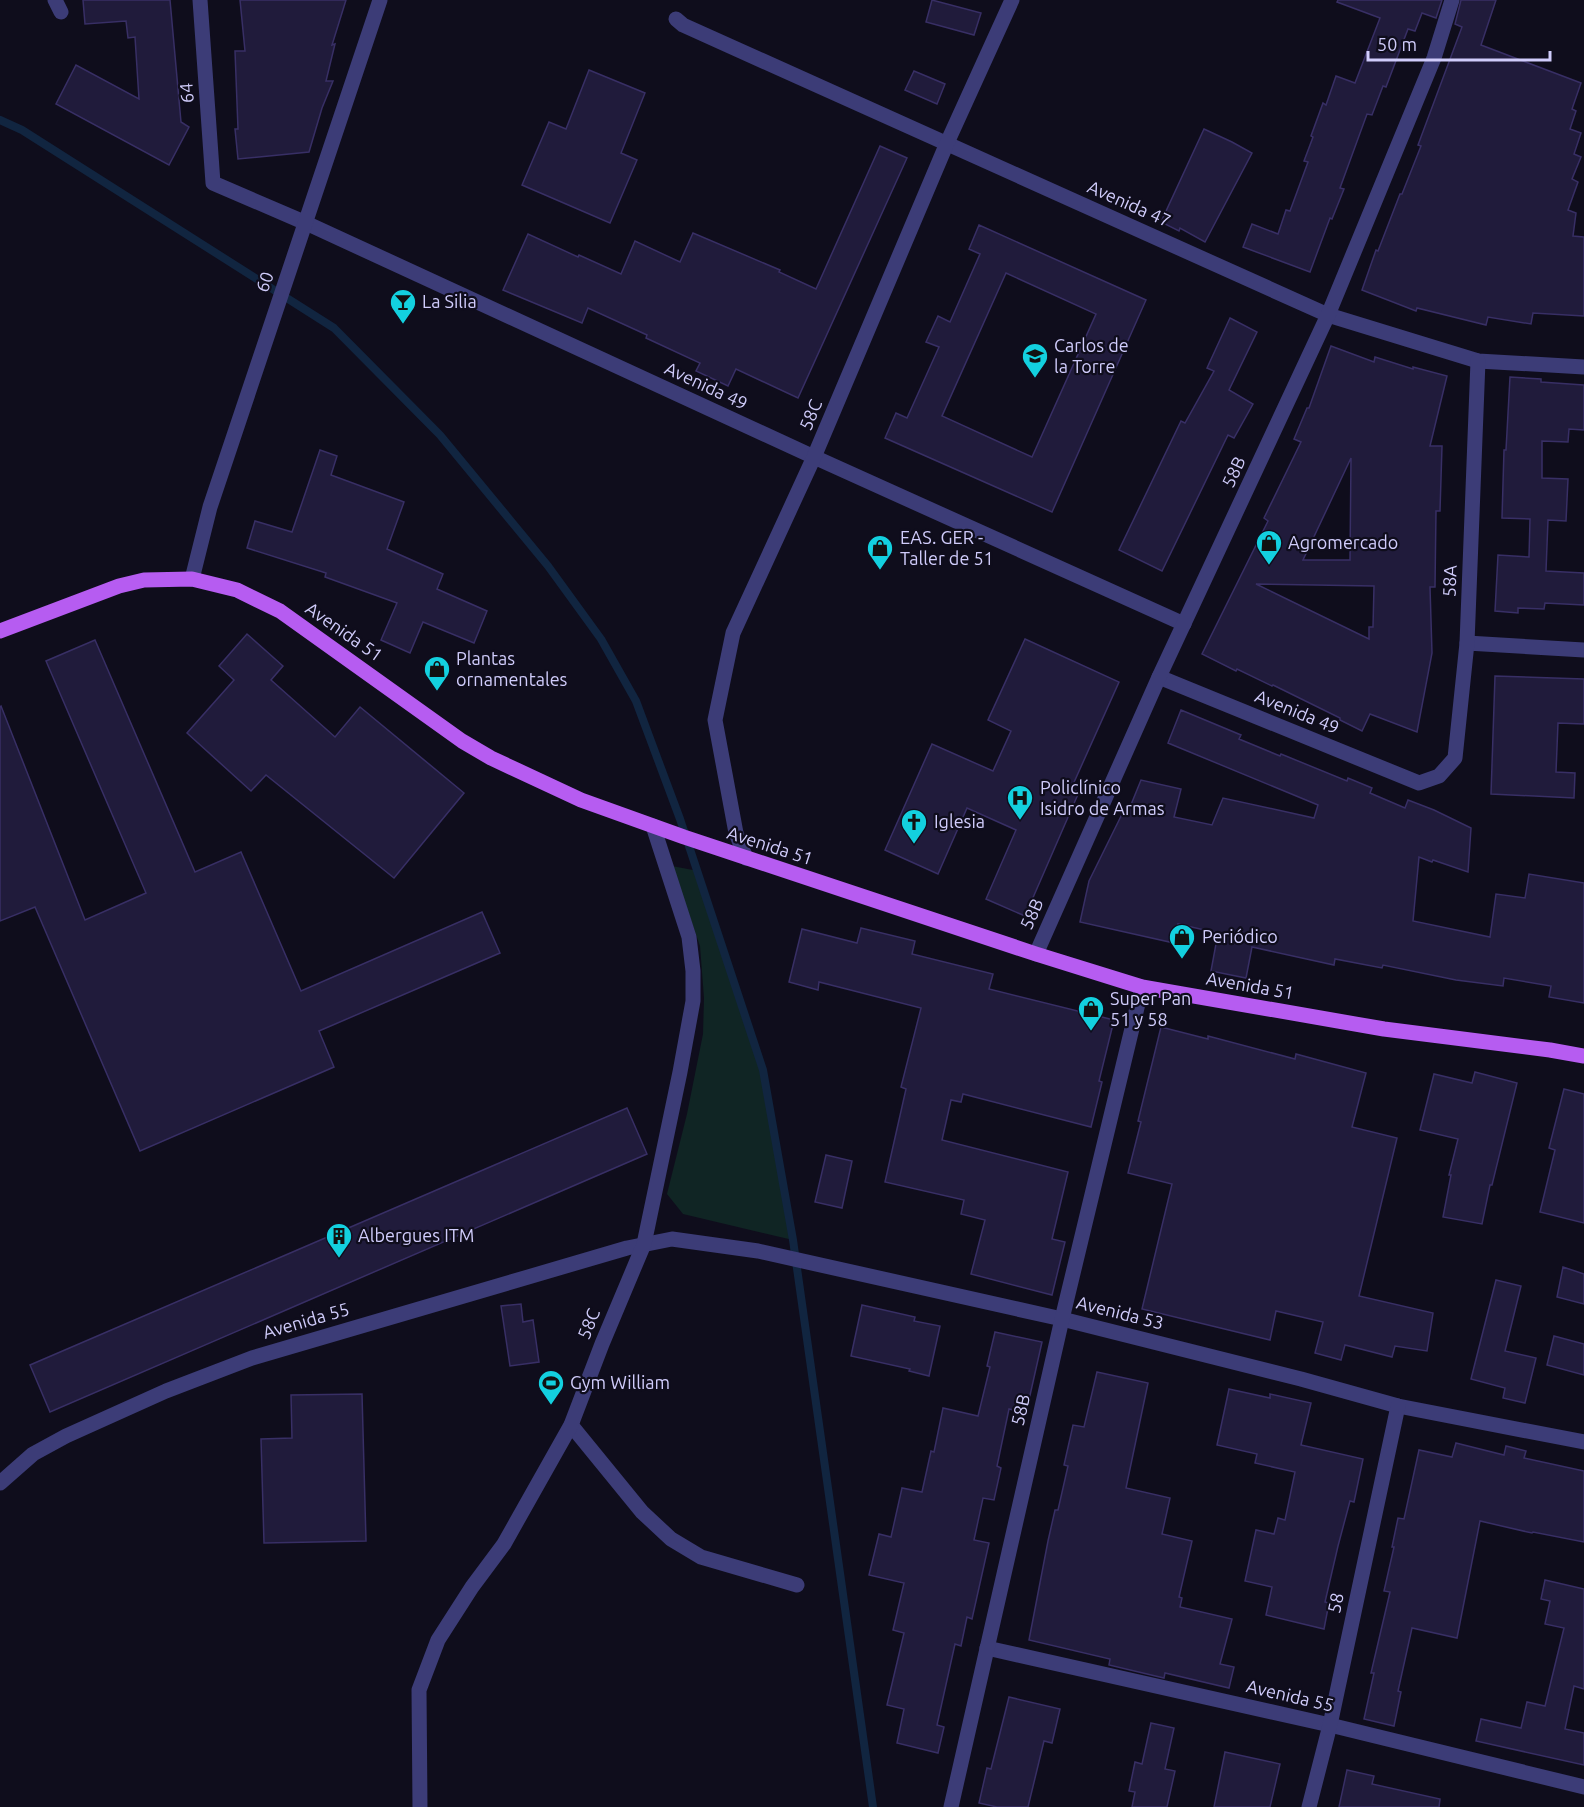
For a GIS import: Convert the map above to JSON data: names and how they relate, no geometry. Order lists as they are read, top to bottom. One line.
{"streets":{"main road":["Avenida 51"],"street":["64","Avenida 47","60","Avenida 49","58C","58B","58A","Avenida 53","Avenida 55","58"]},"crossings":[["64","Avenida 49"],["Avenida 47","58C"],["Avenida 47","58B"],["Avenida 47","58A"],["60","Avenida 49"],["60","Avenida 51"],["Avenida 49","58C"],["Avenida 49","58B"],["Avenida 49","58A"],["58C","Avenida 51"],["58C","Avenida 53"],["58C","Avenida 55"],["58B","Avenida 51"],["58B","Avenida 53"],["58B","Avenida 55"],["Avenida 53","Avenida 55"],["Avenida 53","58"],["Avenida 55","58"]],"places":{"bar":["La Silia"],"school or university":["Carlos de la Torre"],"shop":["Agromercado","EAS. GER - Taller de 51","Plantas ornamentales","Periódico","Super Pan 51 y 58"],"hospital":["Policlínico Isidro de Armas"],"church":["Iglesia"],"building":["Albergues ITM"],"sports":["Gym William"]},"scale_bar":"50 m"}
